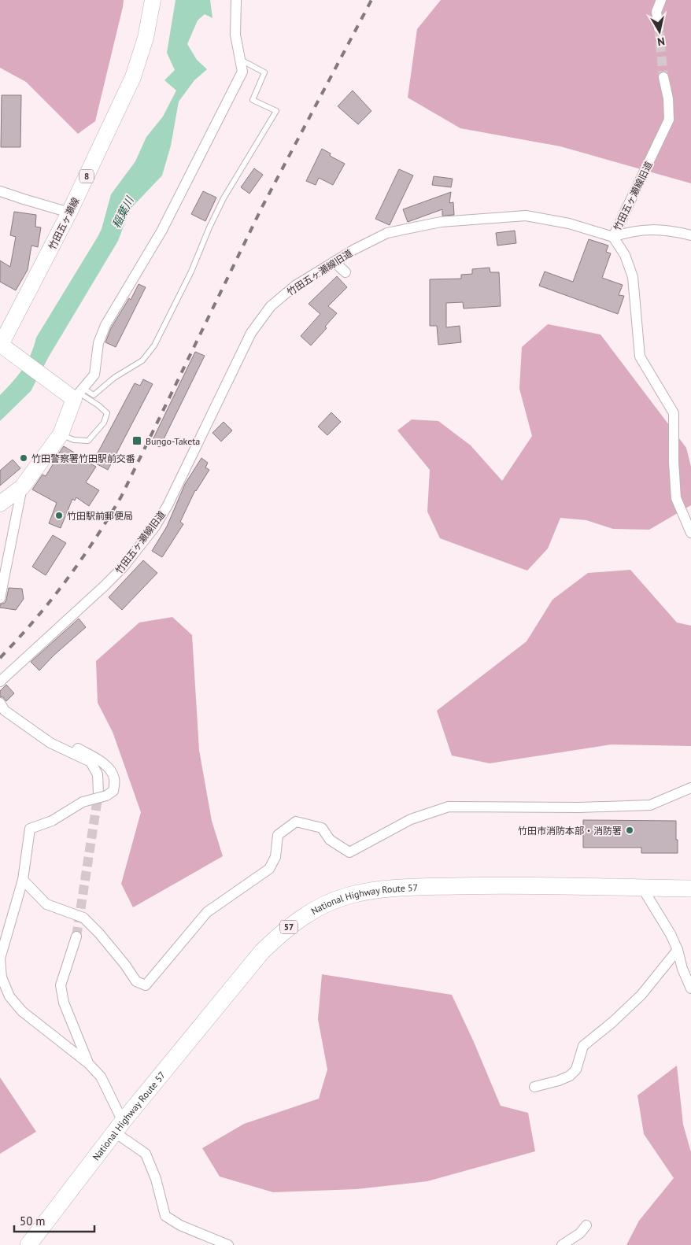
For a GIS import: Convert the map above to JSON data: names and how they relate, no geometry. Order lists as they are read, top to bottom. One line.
{"streets":{"highway":["National Highway Route 57","57"],"main road":["8","竹田五ヶ瀬線"],"street":["竹田五ヶ瀬線旧道"]},"crossings":[["8","竹田五ヶ瀬線"]],"water":["稲葉川"],"places":{"transit":["Bungo-Taketa"],"other":["竹田警察署竹田駅前交番","竹田駅前郵便局","竹田市消防本部・消防署"]},"scale_bar":"50 m","north":"bottom"}
